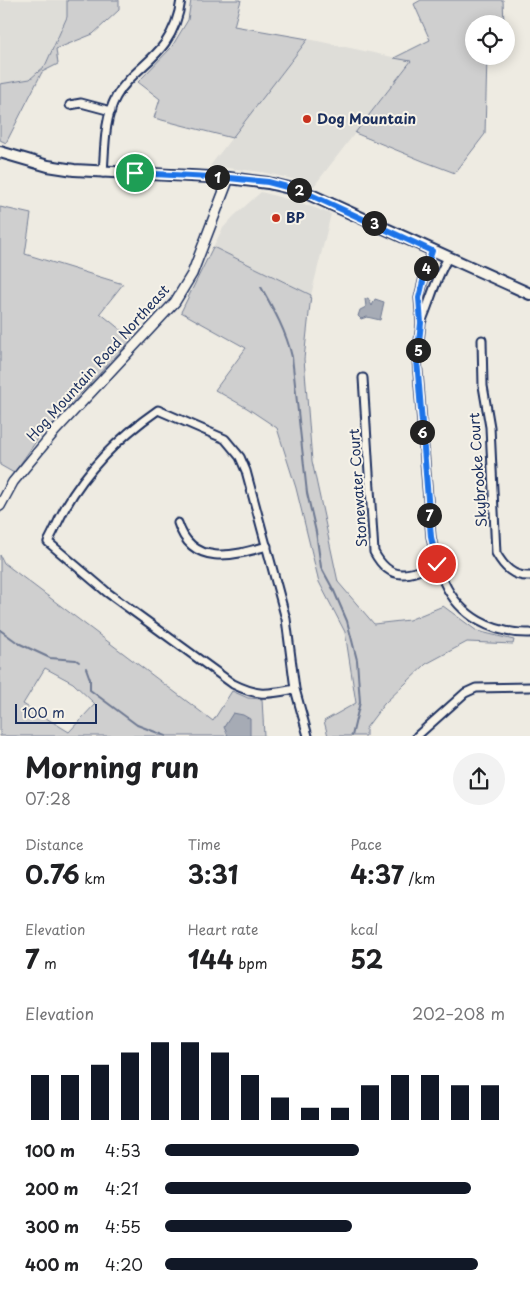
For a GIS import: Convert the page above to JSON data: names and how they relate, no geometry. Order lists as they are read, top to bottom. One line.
{"streets":{"street":["Hog Mountain Road Northeast","Skybrooke Court","Stonewater Court"]},"places":["Dog Mountain","BP"],"scale_bar":"100 m","page":{"pins":["1","2","3","4","5","6","7"],"scale":"100 m","heading":["Morning run","07:28"],"stats":[["Distance","0.76 km"],["Time","3:31"],["Pace","4:37 /km"],["Elevation","7 m"],["Heart rate","144 bpm"],["kcal","52"]],"chart":["Elevation","202–208 m"],"list":[{"name":"100 m","note":"4:53"},{"name":"200 m","note":"4:21"},{"name":"300 m","note":"4:55"},{"name":"400 m","note":"4:20"}]}}
